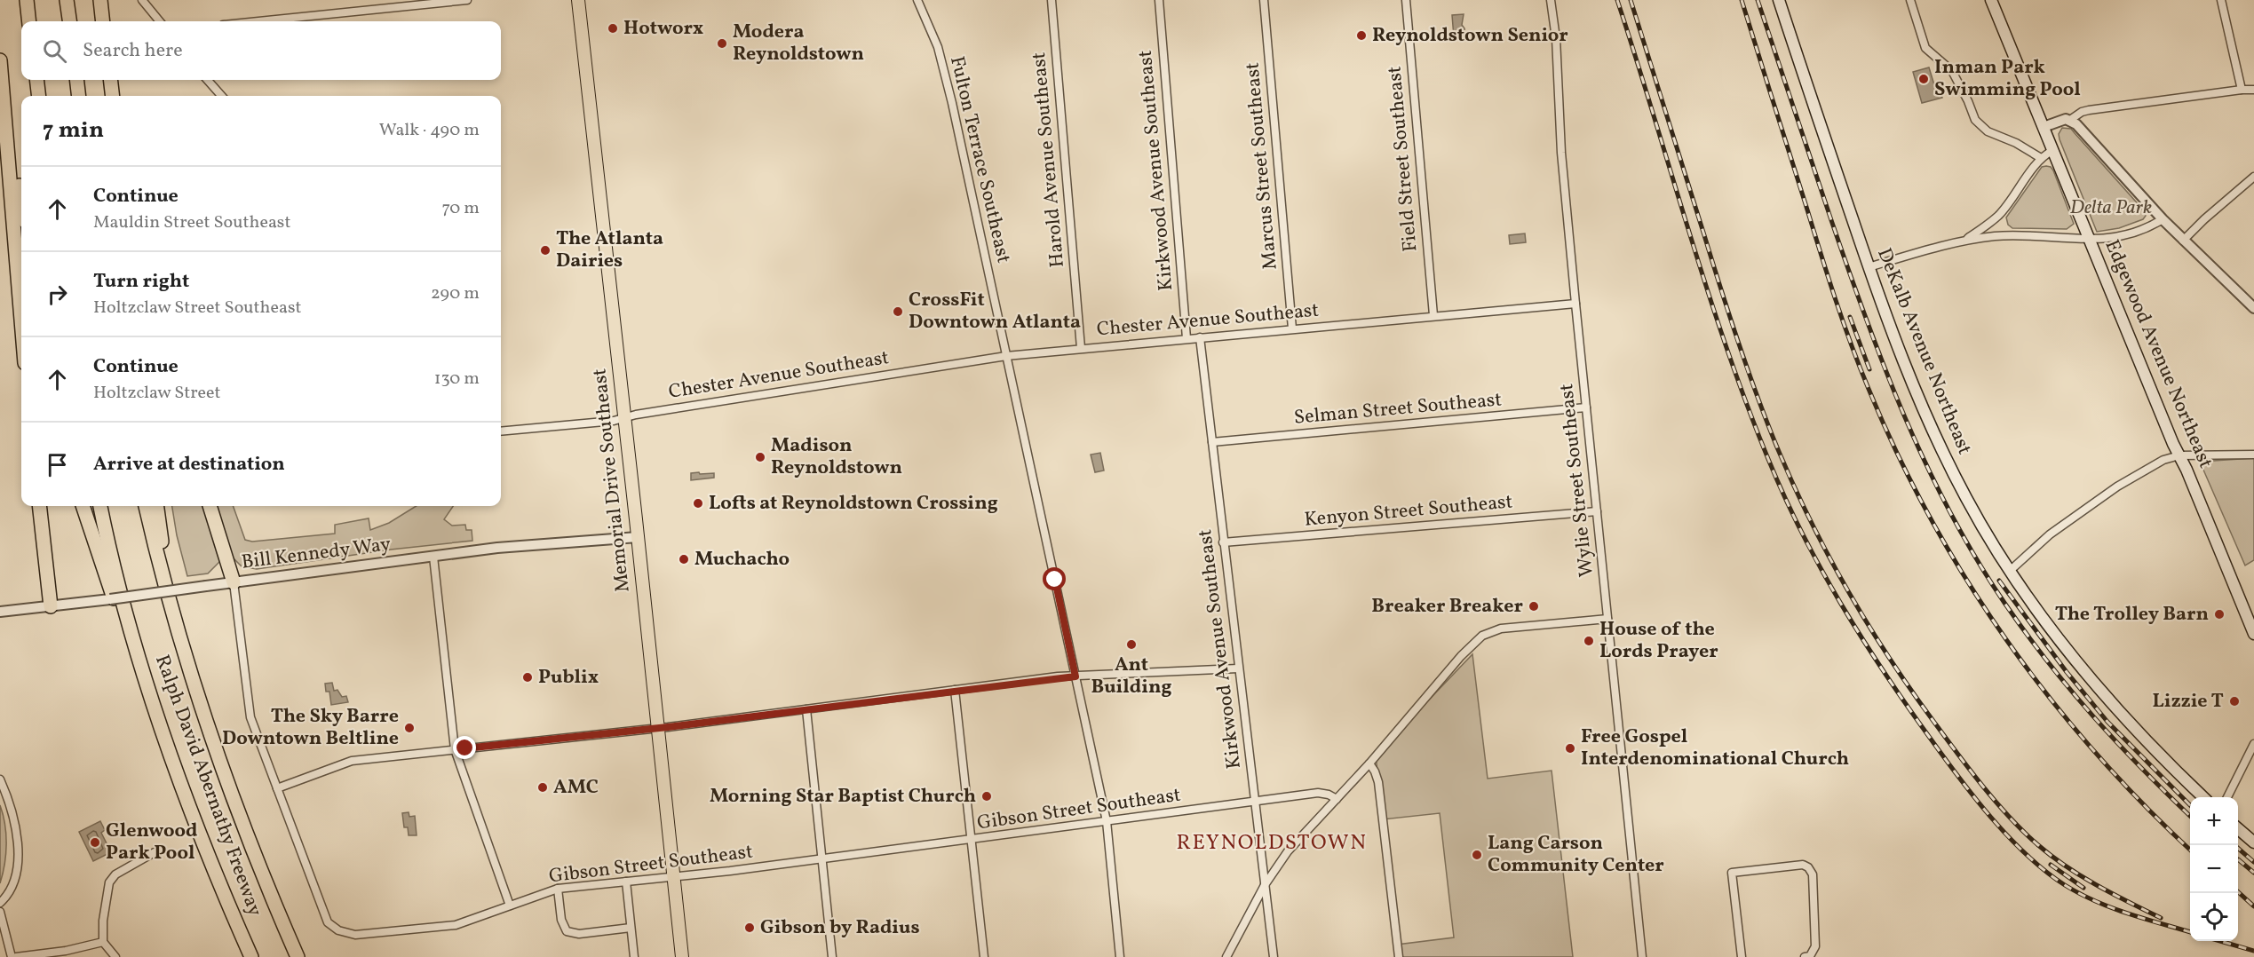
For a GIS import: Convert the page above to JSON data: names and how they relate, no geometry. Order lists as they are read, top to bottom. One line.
{"streets":{"highway":["Ralph David Abernathy Freeway"],"main road":["DeKalb Avenue Northeast","Edgewood Avenue Northeast","Memorial Drive Southeast"],"street":["Field Street Southeast","Fulton Terrace Southeast","Harold Avenue Southeast","Marcus Street Southeast","Kirkwood Avenue Southeast","Chester Avenue Southeast","Selman Street Southeast","Wylie Street Southeast","Kenyon Street Southeast","Bill Kennedy Way","Gibson Street Southeast"]},"crossings":[["Field Street Southeast","Chester Avenue Southeast"],["Fulton Terrace Southeast","Chester Avenue Southeast"],["Fulton Terrace Southeast","Gibson Street Southeast"],["Harold Avenue Southeast","Chester Avenue Southeast"],["Marcus Street Southeast","Chester Avenue Southeast"],["Kirkwood Avenue Southeast","Chester Avenue Southeast"],["Kirkwood Avenue Southeast","Selman Street Southeast"],["Kirkwood Avenue Southeast","Kenyon Street Southeast"],["Kirkwood Avenue Southeast","Gibson Street Southeast"],["Chester Avenue Southeast","Memorial Drive Southeast"],["Chester Avenue Southeast","Wylie Street Southeast"],["Selman Street Southeast","Wylie Street Southeast"],["Memorial Drive Southeast","Bill Kennedy Way"],["Memorial Drive Southeast","Gibson Street Southeast"],["Wylie Street Southeast","Kenyon Street Southeast"],["Bill Kennedy Way","Gibson Street Southeast"]],"districts":["REYNOLDSTOWN"],"parks":["Delta Park"],"places":["Hotworx","Reynoldstown Senior","Modera Reynoldstown","Inman Park Swimming Pool","The Atlanta Dairies","CrossFit Downtown Atlanta","Madison Reynoldstown","Lofts at Reynoldstown Crossing","Muchacho","Breaker Breaker","The Trolley Barn","House of the Lords Prayer","Ant Building","Publix","Lizzie T","The Sky Barre Downtown Beltline","Free Gospel Interdenominational Church","AMC","Morning Star Baptist Church","Glenwood Park Pool","Lang Carson Community Center","Gibson by Radius"],"page":{"search":"Search here","heading":["7 min","Walk · 490 m"],"list":[["Continue","Mauldin Street Southeast","70 m"],["Turn right","Holtzclaw Street Southeast","290 m"],["Continue","Holtzclaw Street","130 m"],"Arrive at destination"],"map_buttons":["+","−"]}}
